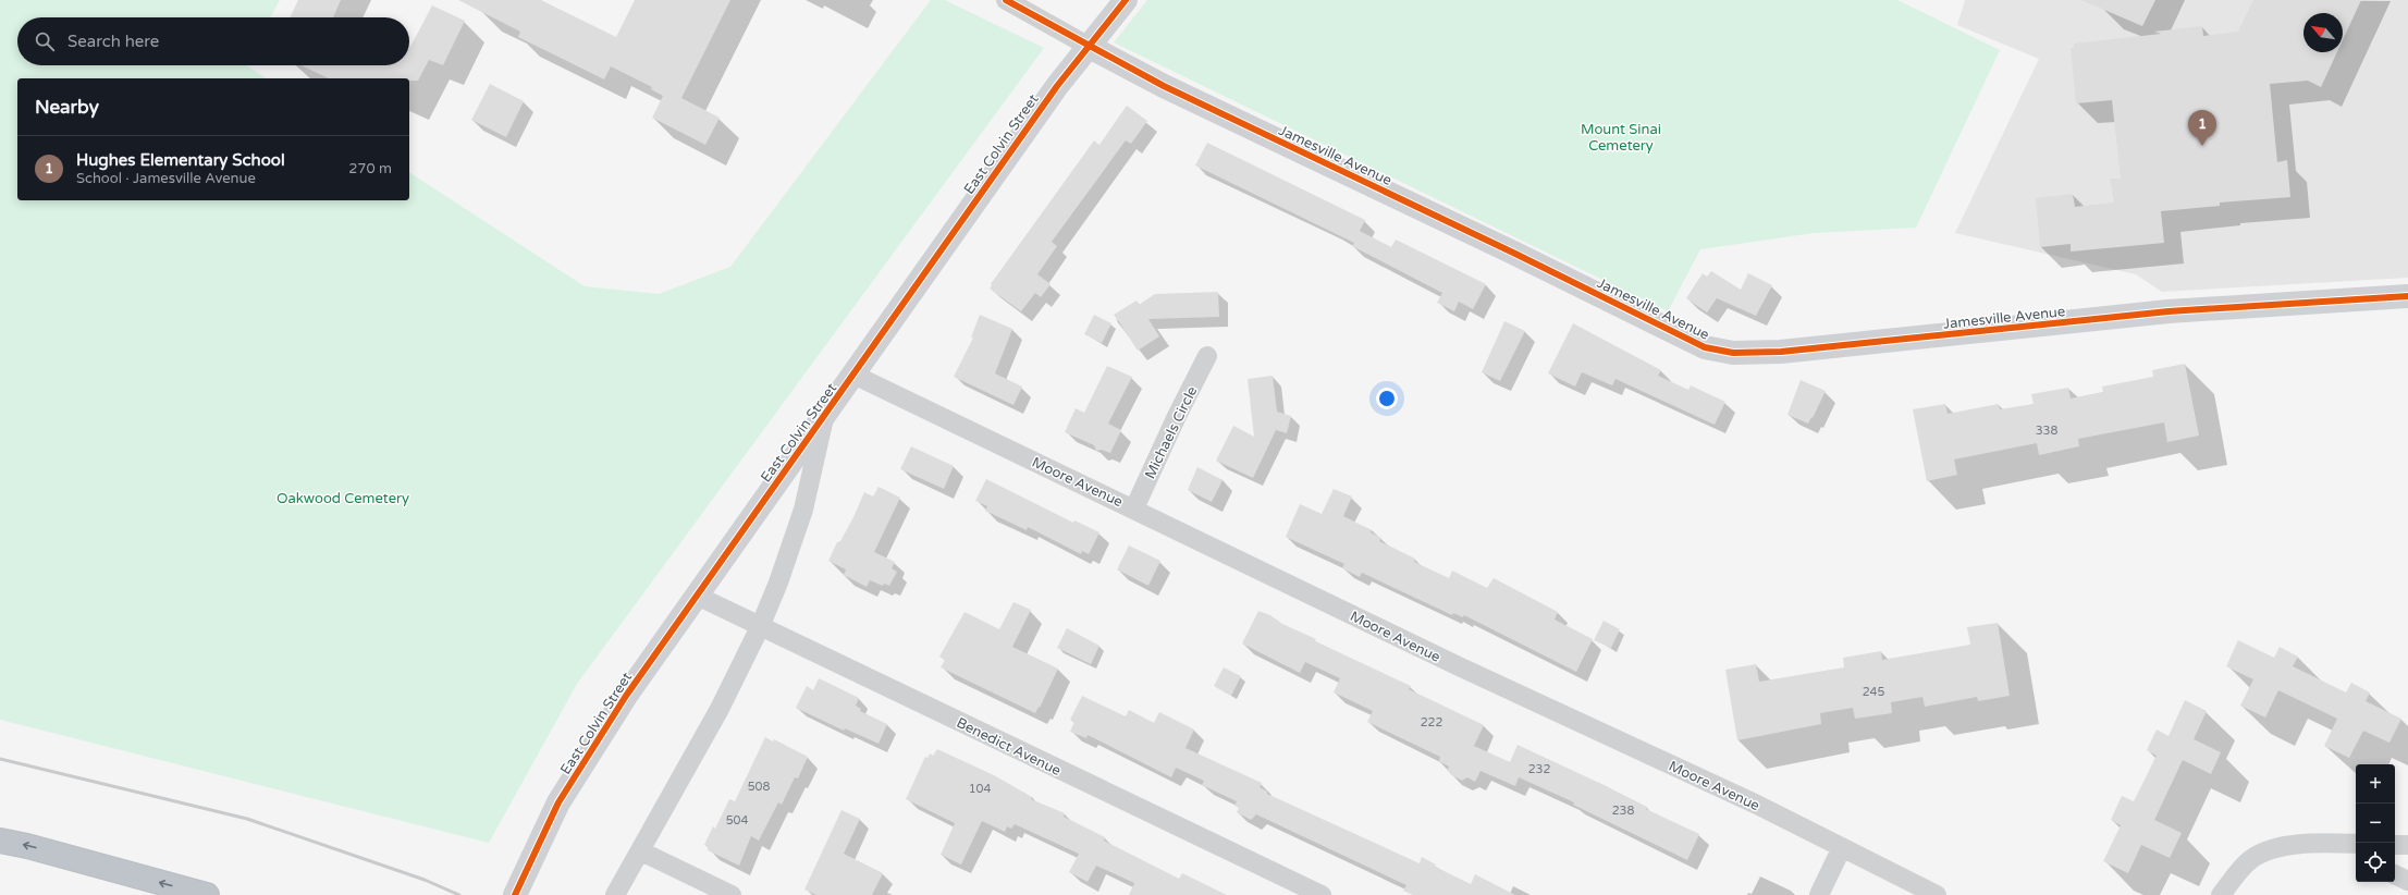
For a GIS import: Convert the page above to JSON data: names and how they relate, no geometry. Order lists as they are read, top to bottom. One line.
{"streets":{"street":["East Colvin Street","Jamesville Avenue","Michaels Circle","Moore Avenue","Benedict Avenue"]},"crossings":[["East Colvin Street","Jamesville Avenue"],["East Colvin Street","Moore Avenue"],["East Colvin Street","Benedict Avenue"],["Michaels Circle","Moore Avenue"]],"parks":["Mount Sinai Cemetery","Oakwood Cemetery"],"house_numbers":["338","245","222","232","508","104","238","504"],"north":"top left","page":{"search":"Search here","heading":"Nearby","pins":"1","list":[{"mark":"1","name":"Hughes Elementary School","note":"School · Jamesville Avenue","value":"270 m"}],"map_buttons":["+","−"]}}
